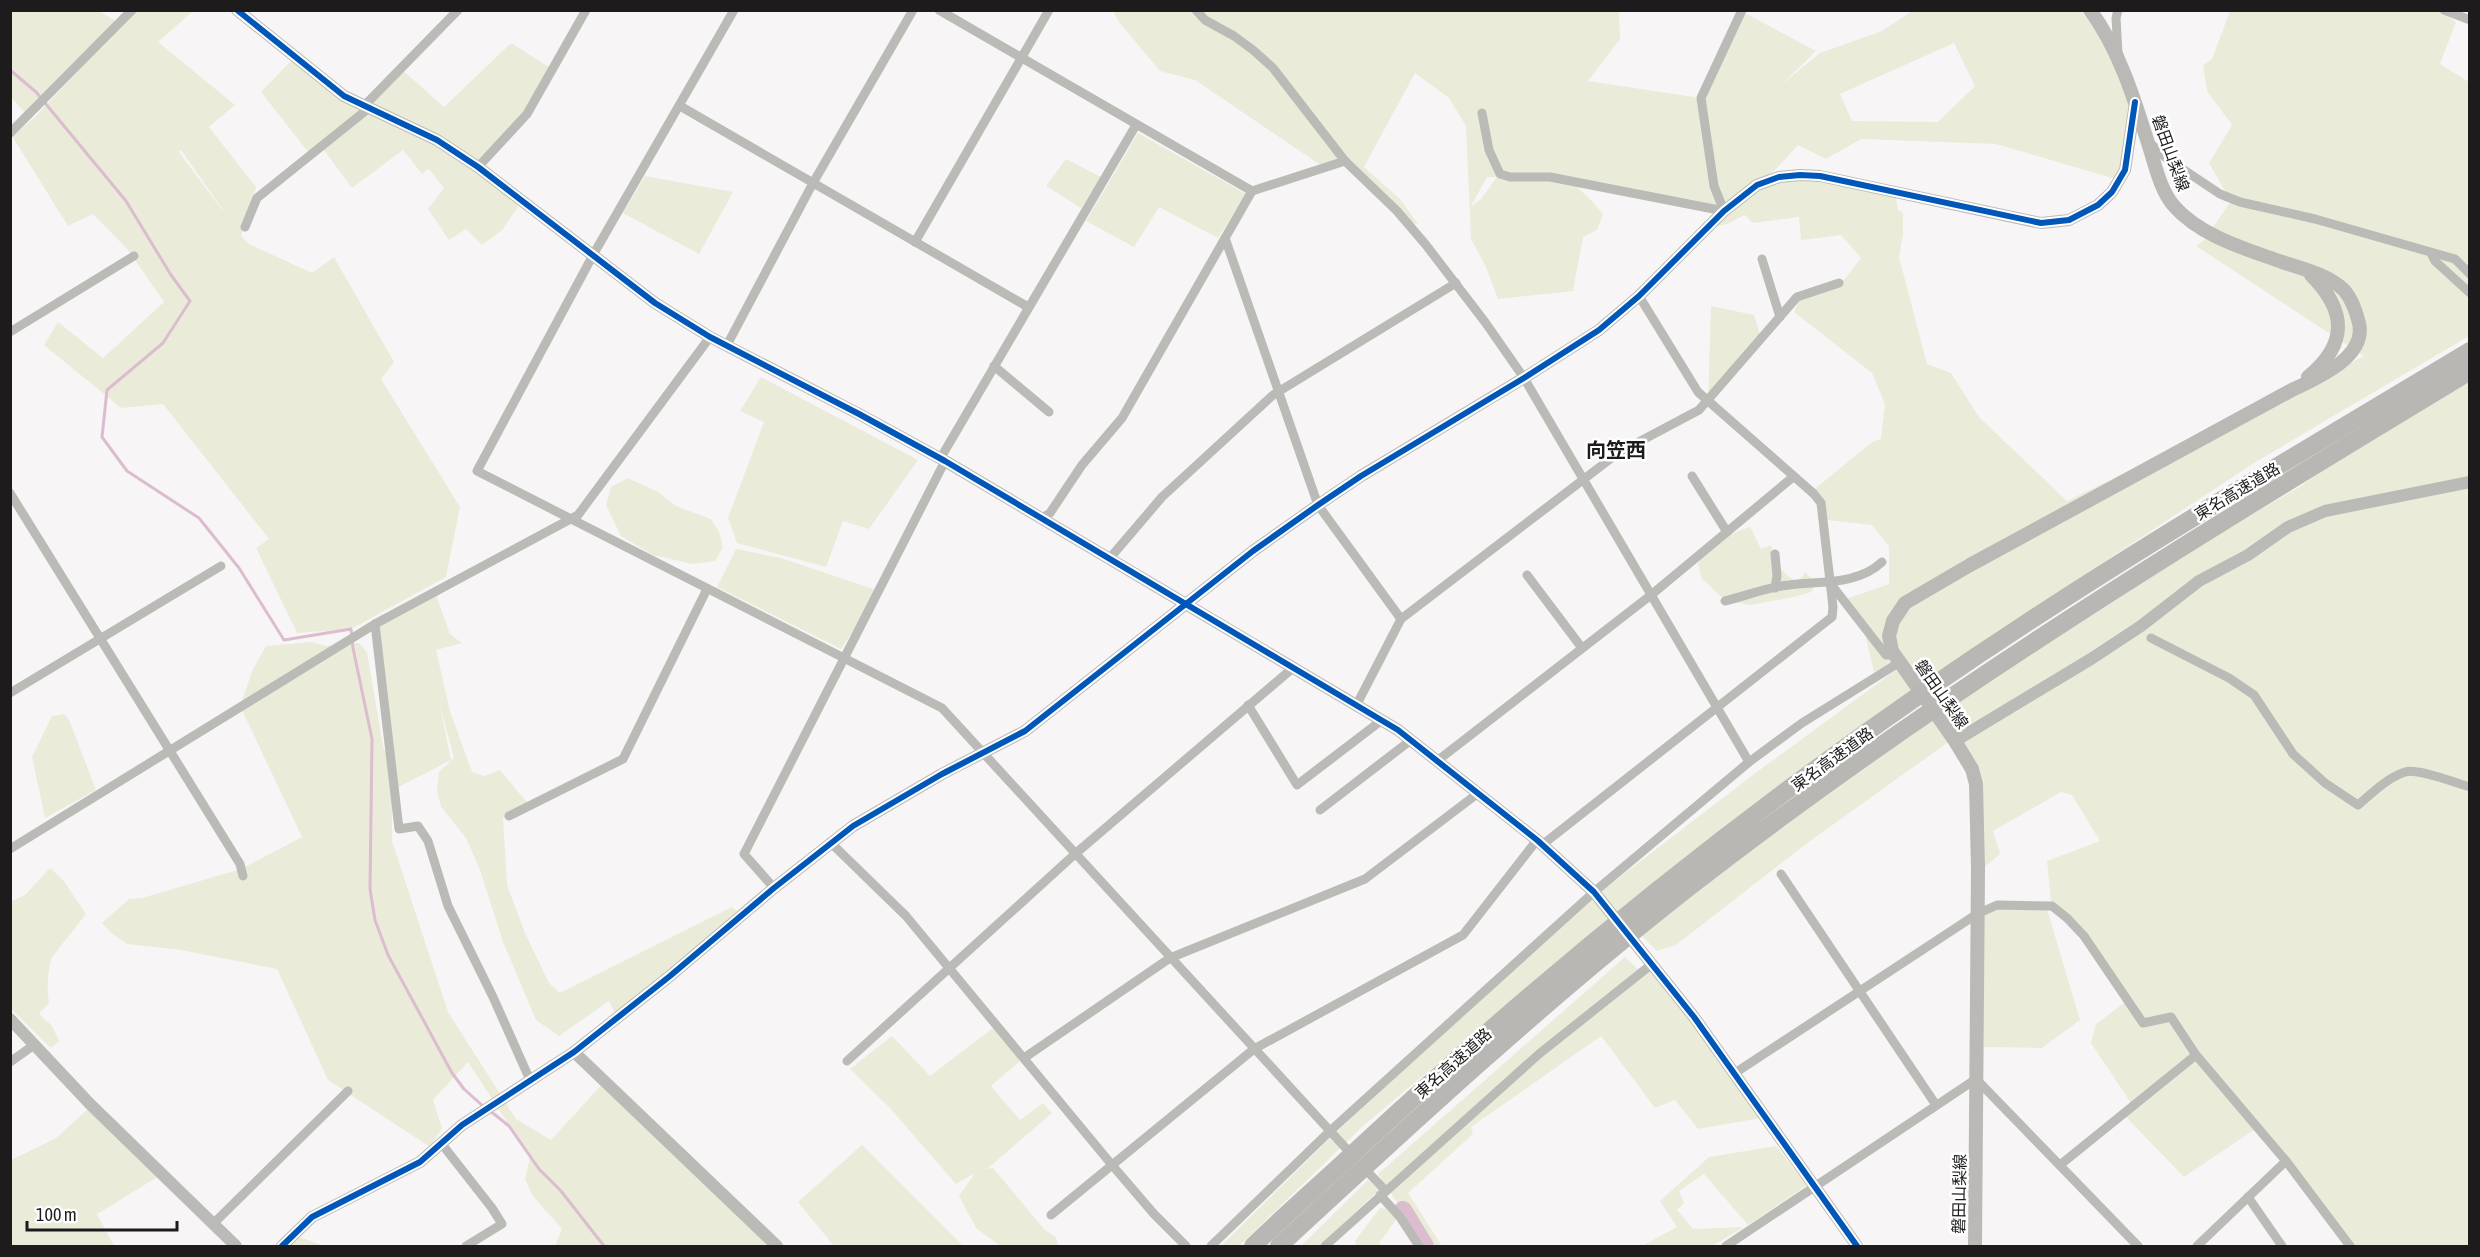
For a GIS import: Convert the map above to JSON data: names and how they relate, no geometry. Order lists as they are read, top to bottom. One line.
{"streets":{"highway":["東名高速道路"],"main road":["磐田山梨線"]},"districts":["向笠西"],"scale_bar":"100 m"}
